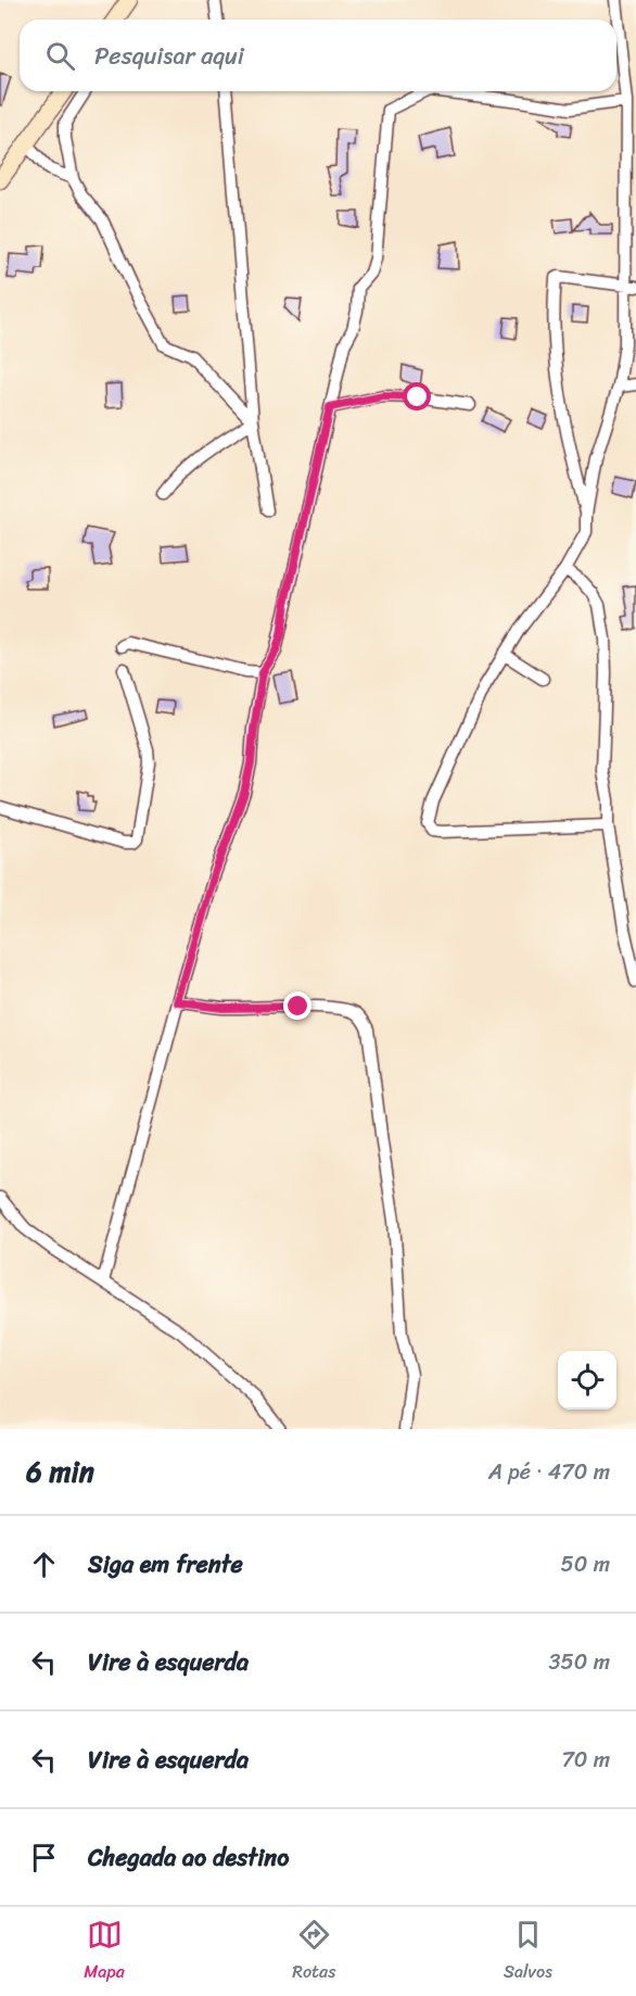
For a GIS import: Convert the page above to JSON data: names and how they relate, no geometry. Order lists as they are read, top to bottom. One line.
{"page":{"search":"Pesquisar aqui","heading":["6 min","A pé · 470 m"],"list":[["Siga em frente","50 m"],["Vire à esquerda","350 m"],["Vire à esquerda","70 m"],"Chegada ao destino"],"nav":["Mapa","Rotas","Salvos"]}}
